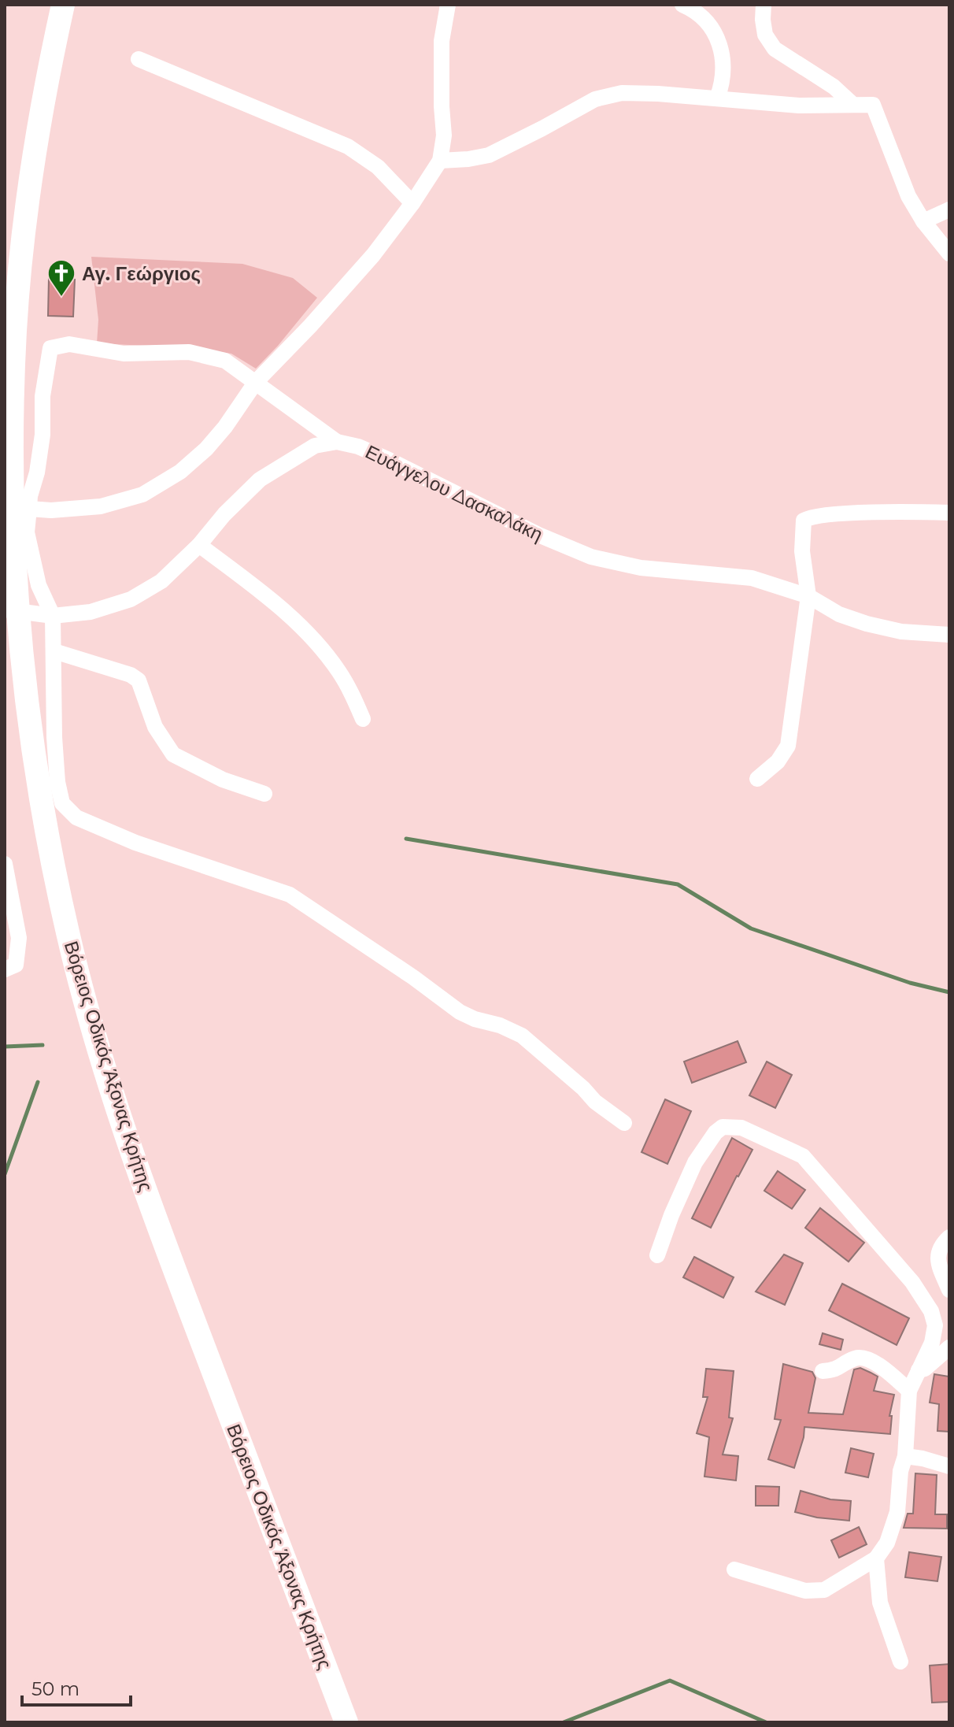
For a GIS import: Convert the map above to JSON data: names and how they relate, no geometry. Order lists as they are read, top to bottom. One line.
{"streets":{"highway":["Βόρειος Οδικός Άξονας Κρήτης"],"street":["Ευάγγελου Δασκαλάκη"]},"places":{"church":["Αγ. Γεώργιος"]},"scale_bar":"50 m"}
